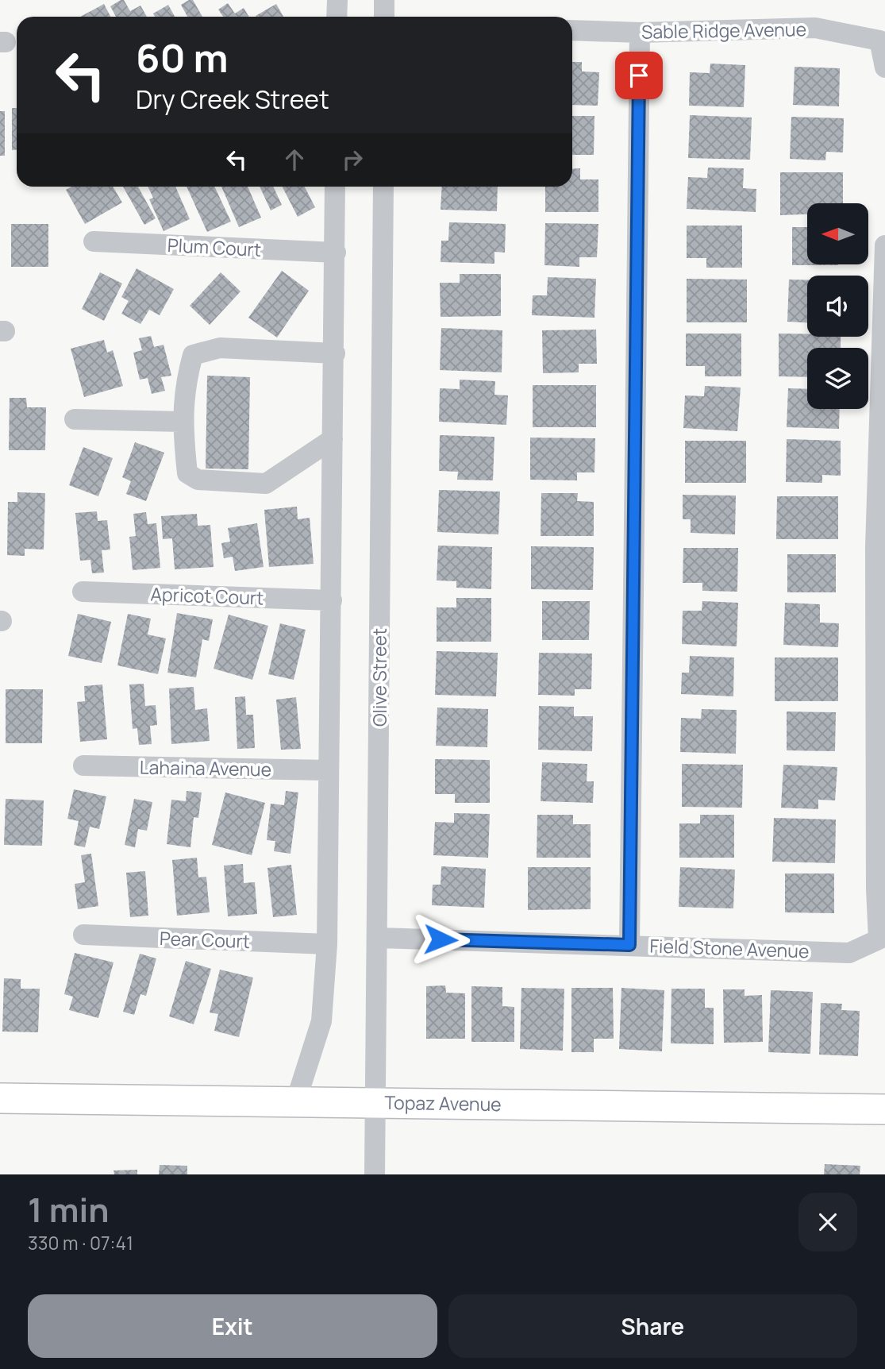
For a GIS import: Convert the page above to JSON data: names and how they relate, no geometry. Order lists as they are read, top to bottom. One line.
{"streets":{"street":["Sable Ridge Avenue","Plum Court","Apricot Court","Olive Street","Lahaina Avenue","Pear Court","Field Stone Avenue","Topaz Avenue"]},"crossings":[["Olive Street","Field Stone Avenue"],["Olive Street","Topaz Avenue"]],"north":"left","page":{"turn":["60 m","Dry Creek Street"],"heading":["1 min","330 m · 07:41"],"buttons":["Exit","Share"]}}
